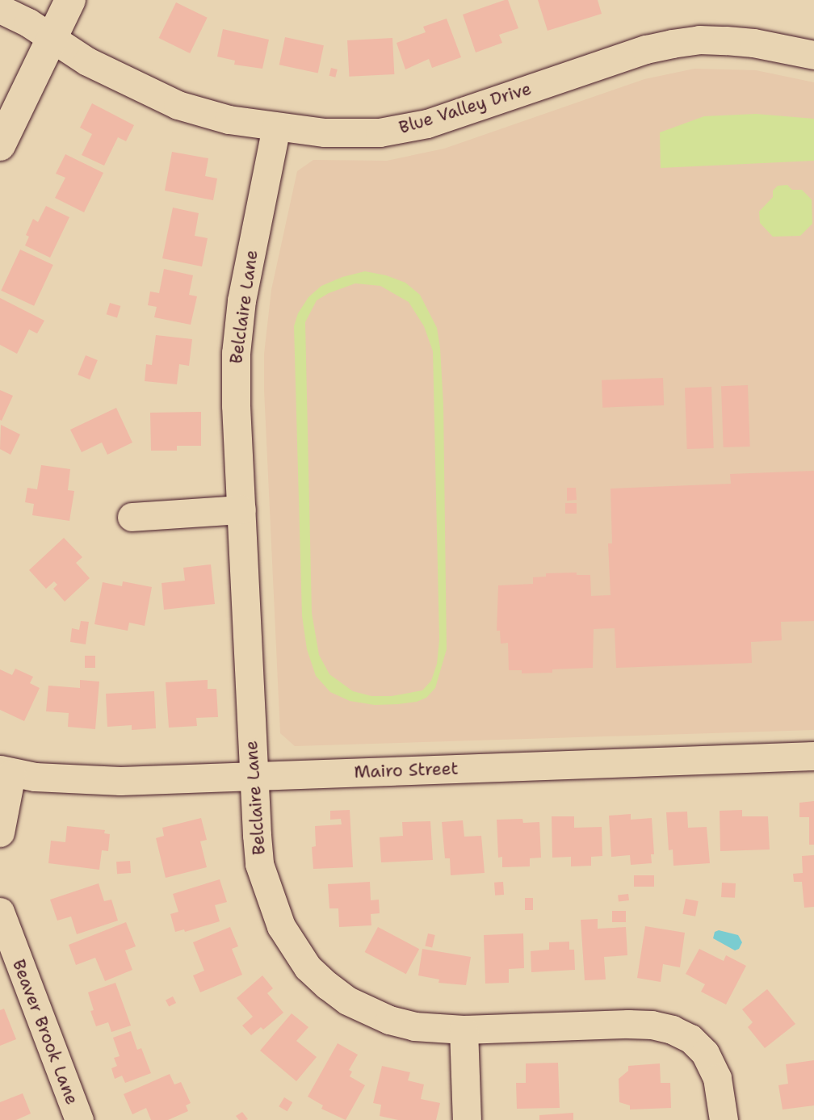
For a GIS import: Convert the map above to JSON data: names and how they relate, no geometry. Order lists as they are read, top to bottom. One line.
{"streets":{"street":["Blue Valley Drive","Belclaire Lane","Mairo Street","Beaver Brook Lane"]},"crossings":[["Blue Valley Drive","Belclaire Lane"],["Belclaire Lane","Mairo Street"]]}
